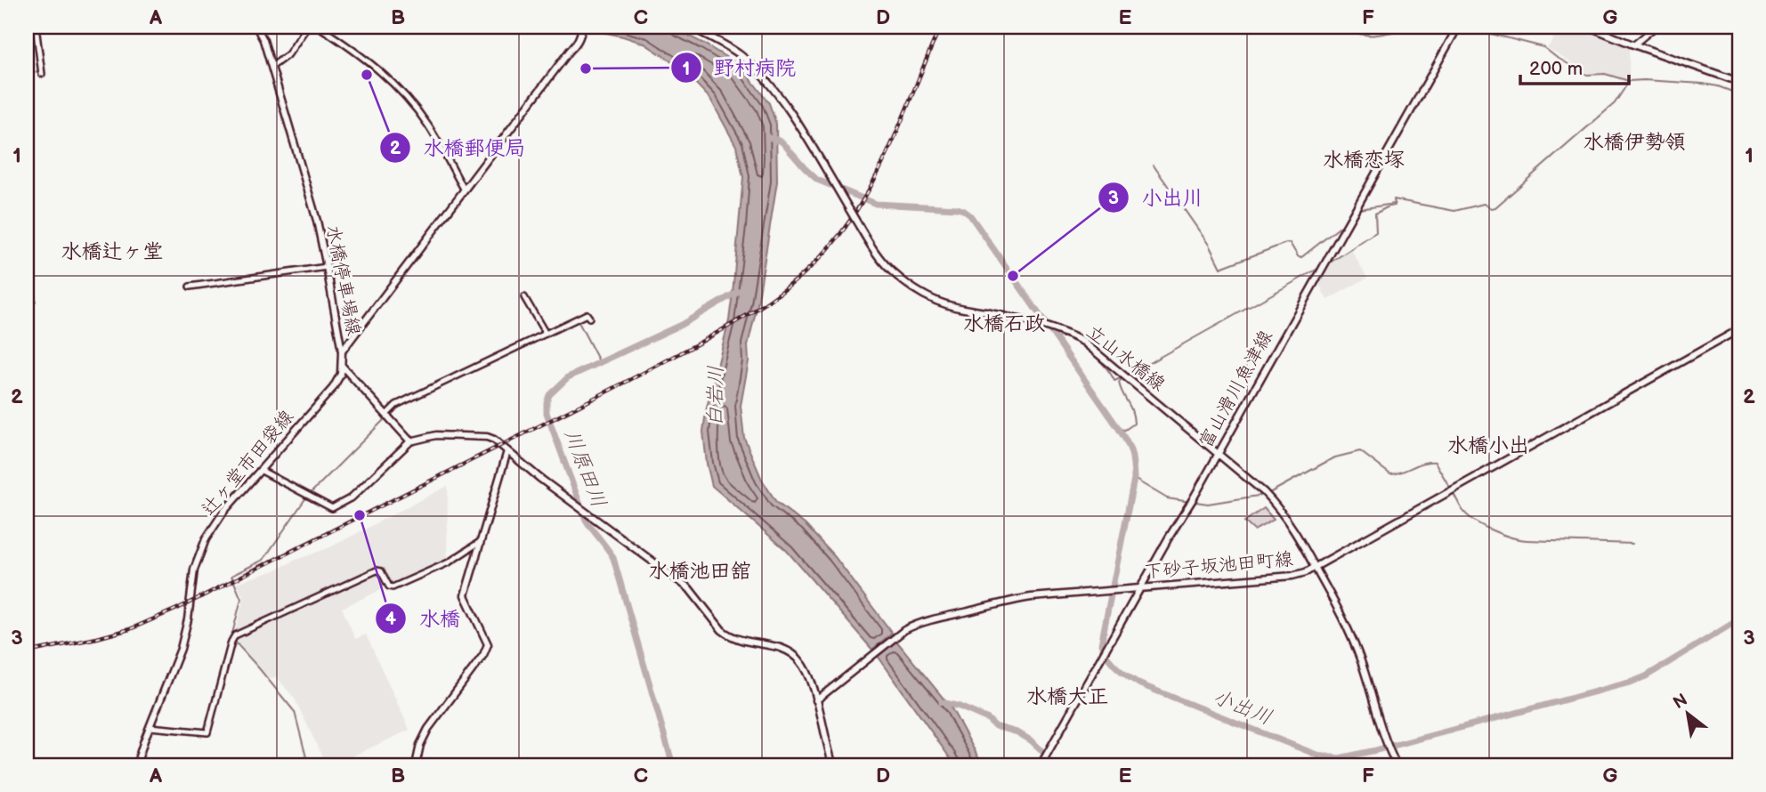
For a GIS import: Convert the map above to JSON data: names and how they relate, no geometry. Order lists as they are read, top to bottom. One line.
{"streets":{"main road":["水橋停車場線","立山水橋線","富山滑川魚津線","辻ヶ堂市田袋線","下砂子坂池田町線"]},"crossings":[["水橋停車場線","辻ヶ堂市田袋線"],["立山水橋線","富山滑川魚津線"],["立山水橋線","下砂子坂池田町線"],["富山滑川魚津線","下砂子坂池田町線"]],"districts":["水橋伊勢領","水橋恋塚","水橋辻ヶ堂","水橋石政","水橋小出","水橋池田舘","水橋大正"],"water":["白岩川","川原田川","小出川"],"places":["野村病院","水橋郵便局","小出川","水橋"],"scale_bar":"200 m","north":"top left","grid":{"columns":["A","B","C","D","E","F","G"],"rows":["1","2","3"]}}
